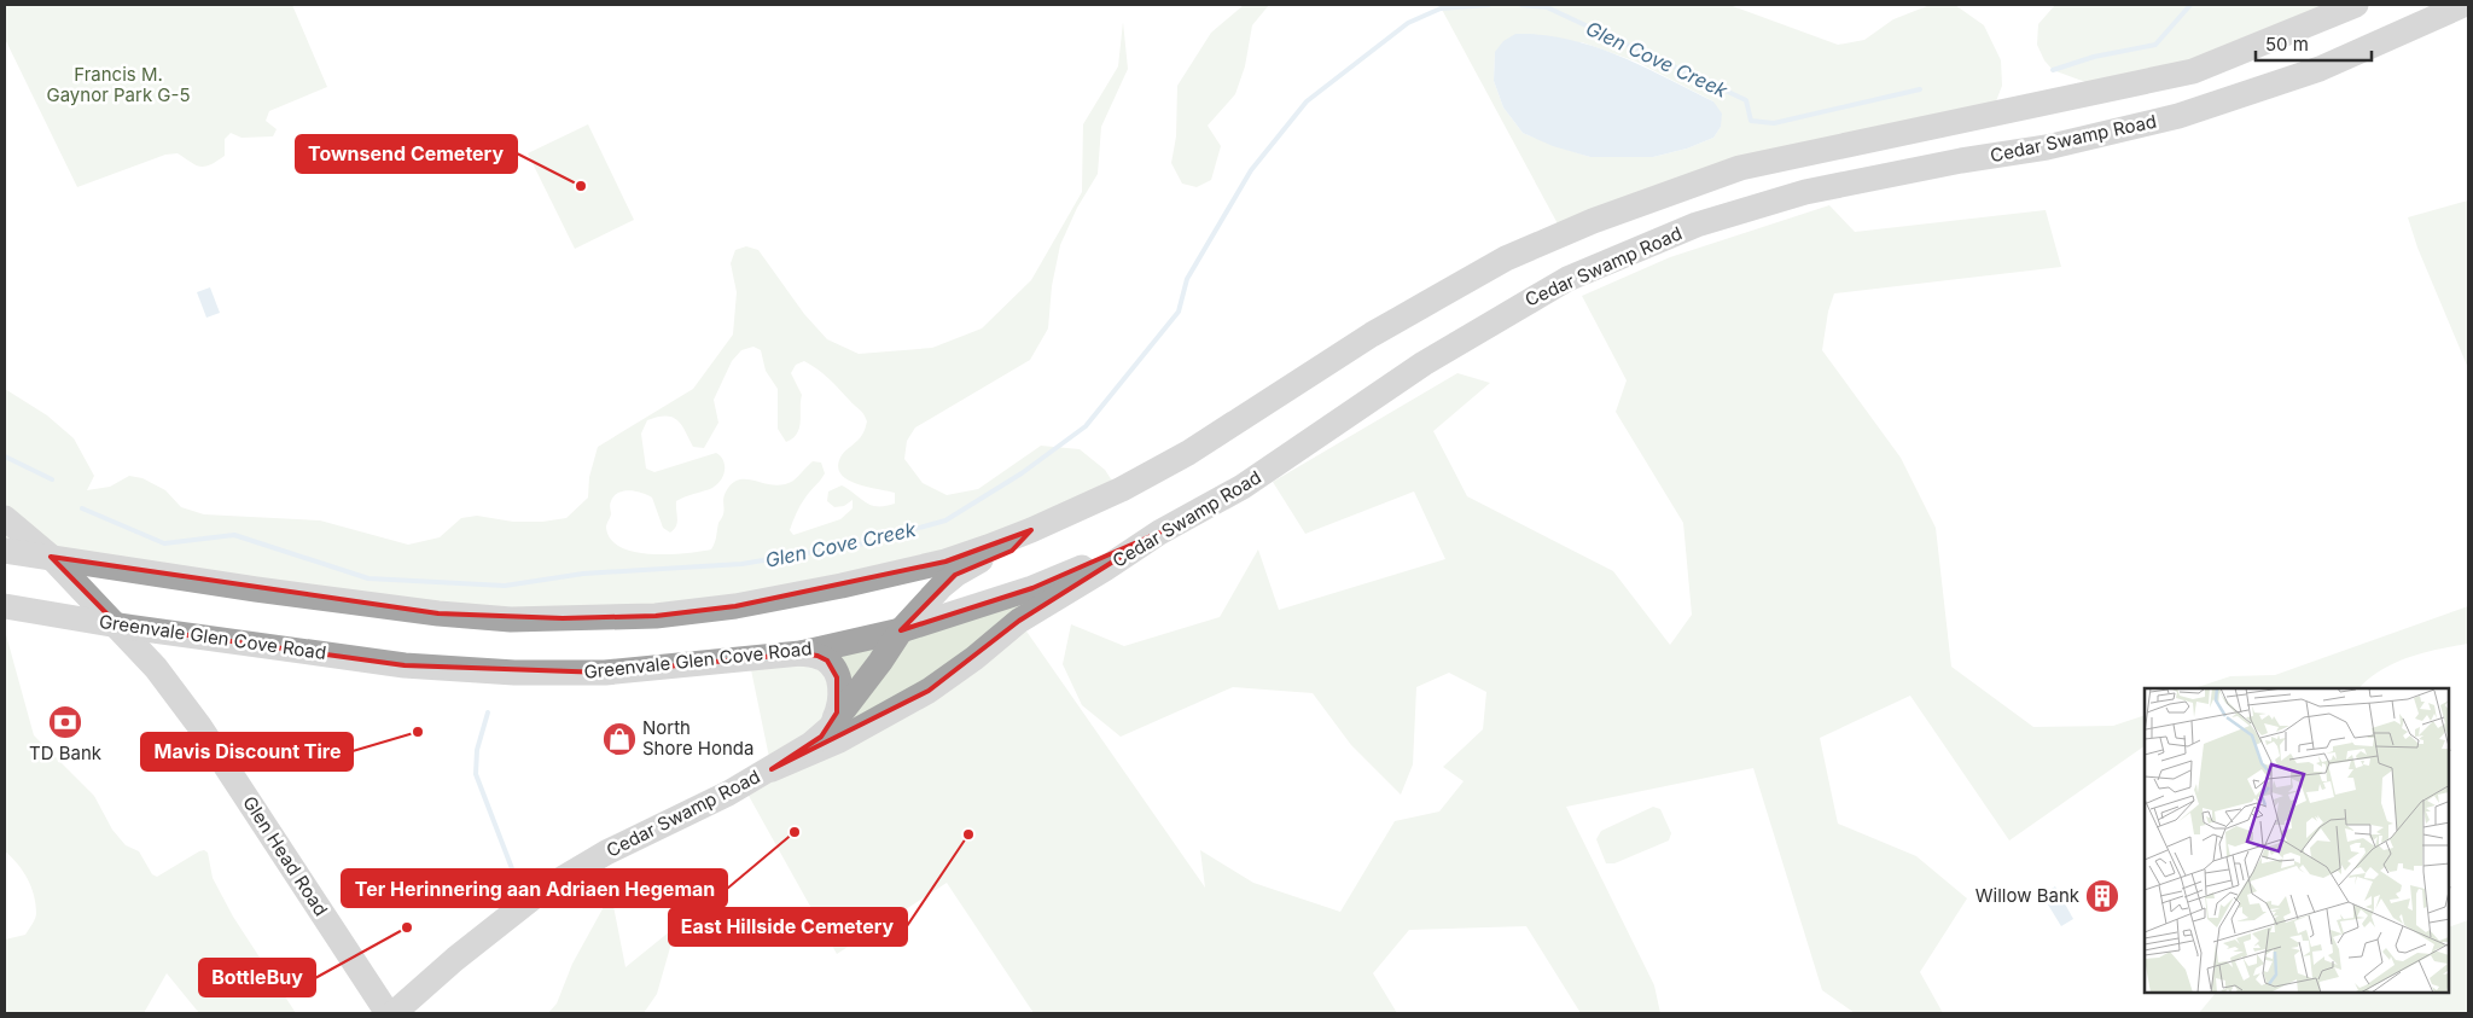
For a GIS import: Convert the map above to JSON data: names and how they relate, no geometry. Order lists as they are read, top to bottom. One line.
{"streets":{"main road":["Cedar Swamp Road","Greenvale Glen Cove Road","Glen Head Road"]},"crossings":[["Cedar Swamp Road","Greenvale Glen Cove Road"],["Greenvale Glen Cove Road","Glen Head Road"]],"water":["Glen Cove Creek"],"parks":["Francis M. Gaynor Park G-5"],"places":{"other":["Townsend Cemetery","Mavis Discount Tire","Ter Herinnering aan Adriaen Hegeman","East Hillside Cemetery","BottleBuy"],"bank":["TD Bank"],"shop":["North Shore Honda"],"building":["Willow Bank"]},"scale_bar":"50 m"}
